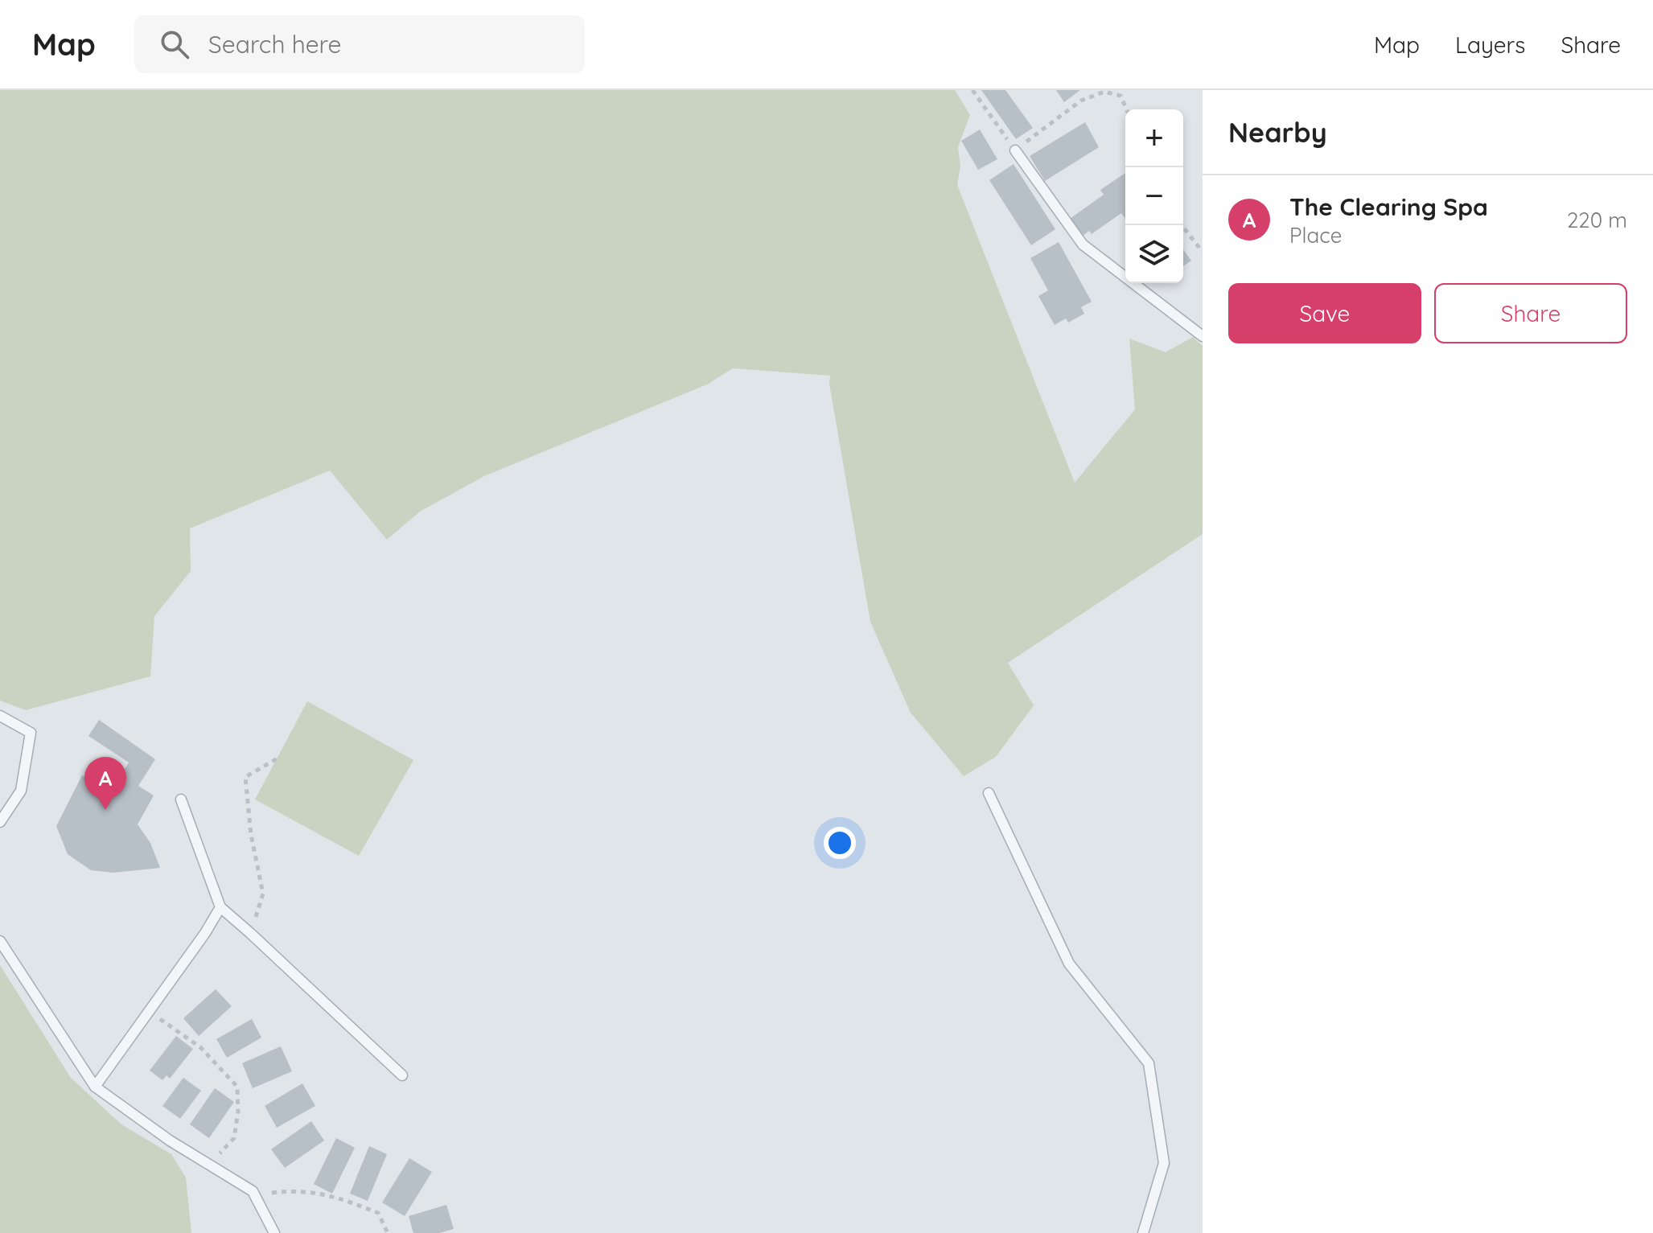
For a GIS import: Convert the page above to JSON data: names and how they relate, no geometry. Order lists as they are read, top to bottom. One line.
{"page":{"header":"Map","search":"Search here","nav":["Map","Layers","Share"],"heading":"Nearby","map_buttons":["+","−"],"list":[{"mark":"A","name":"The Clearing Spa","note":"Place","value":"220 m"}],"buttons":["Save","Share"],"pins":"A"}}
